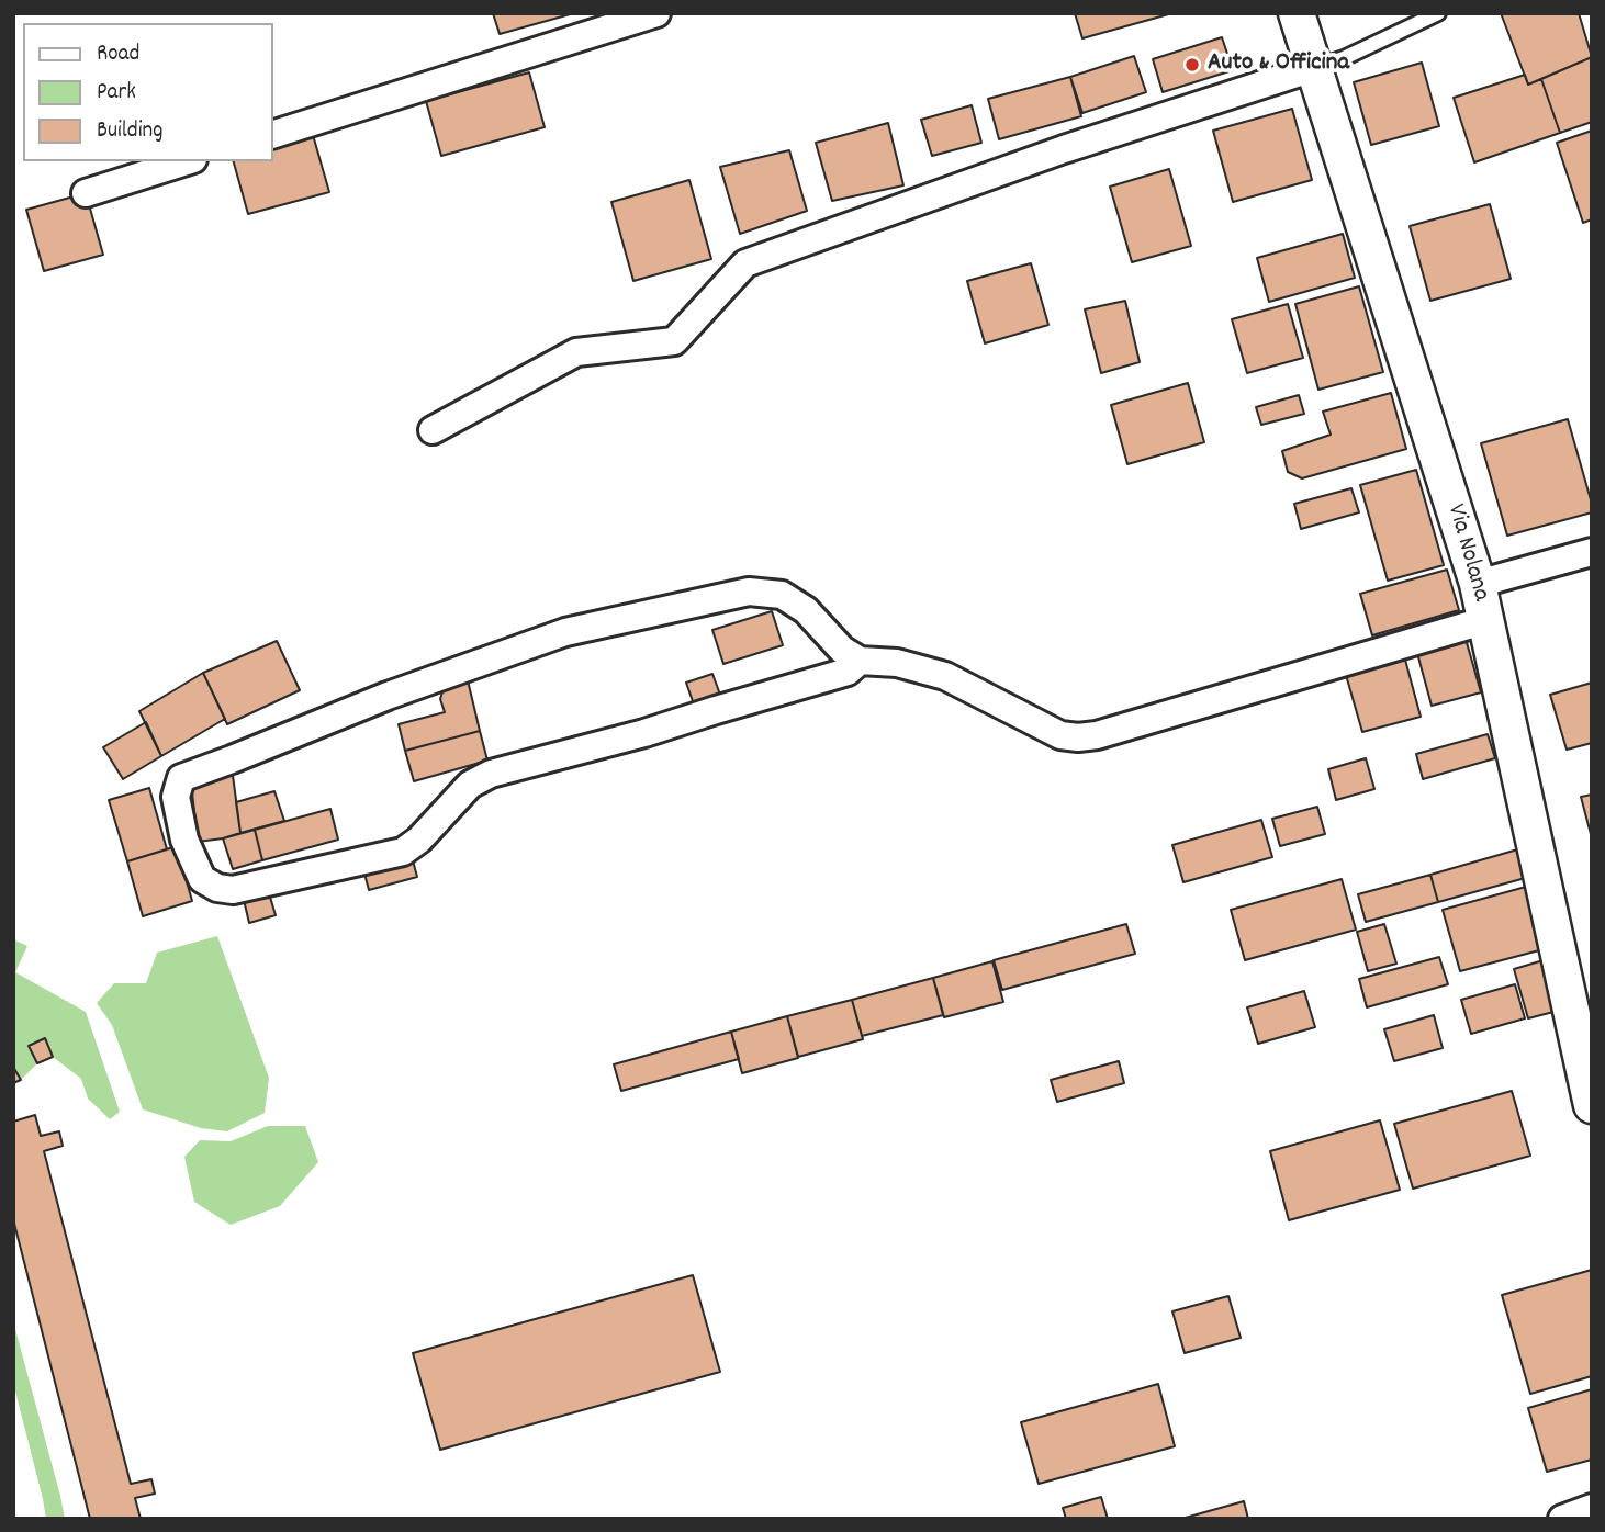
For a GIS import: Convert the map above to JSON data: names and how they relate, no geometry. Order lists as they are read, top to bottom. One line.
{"streets":{"street":["Via Nolana"]},"places":["Auto & Officina"],"legend":["Road","Park","Building"]}
